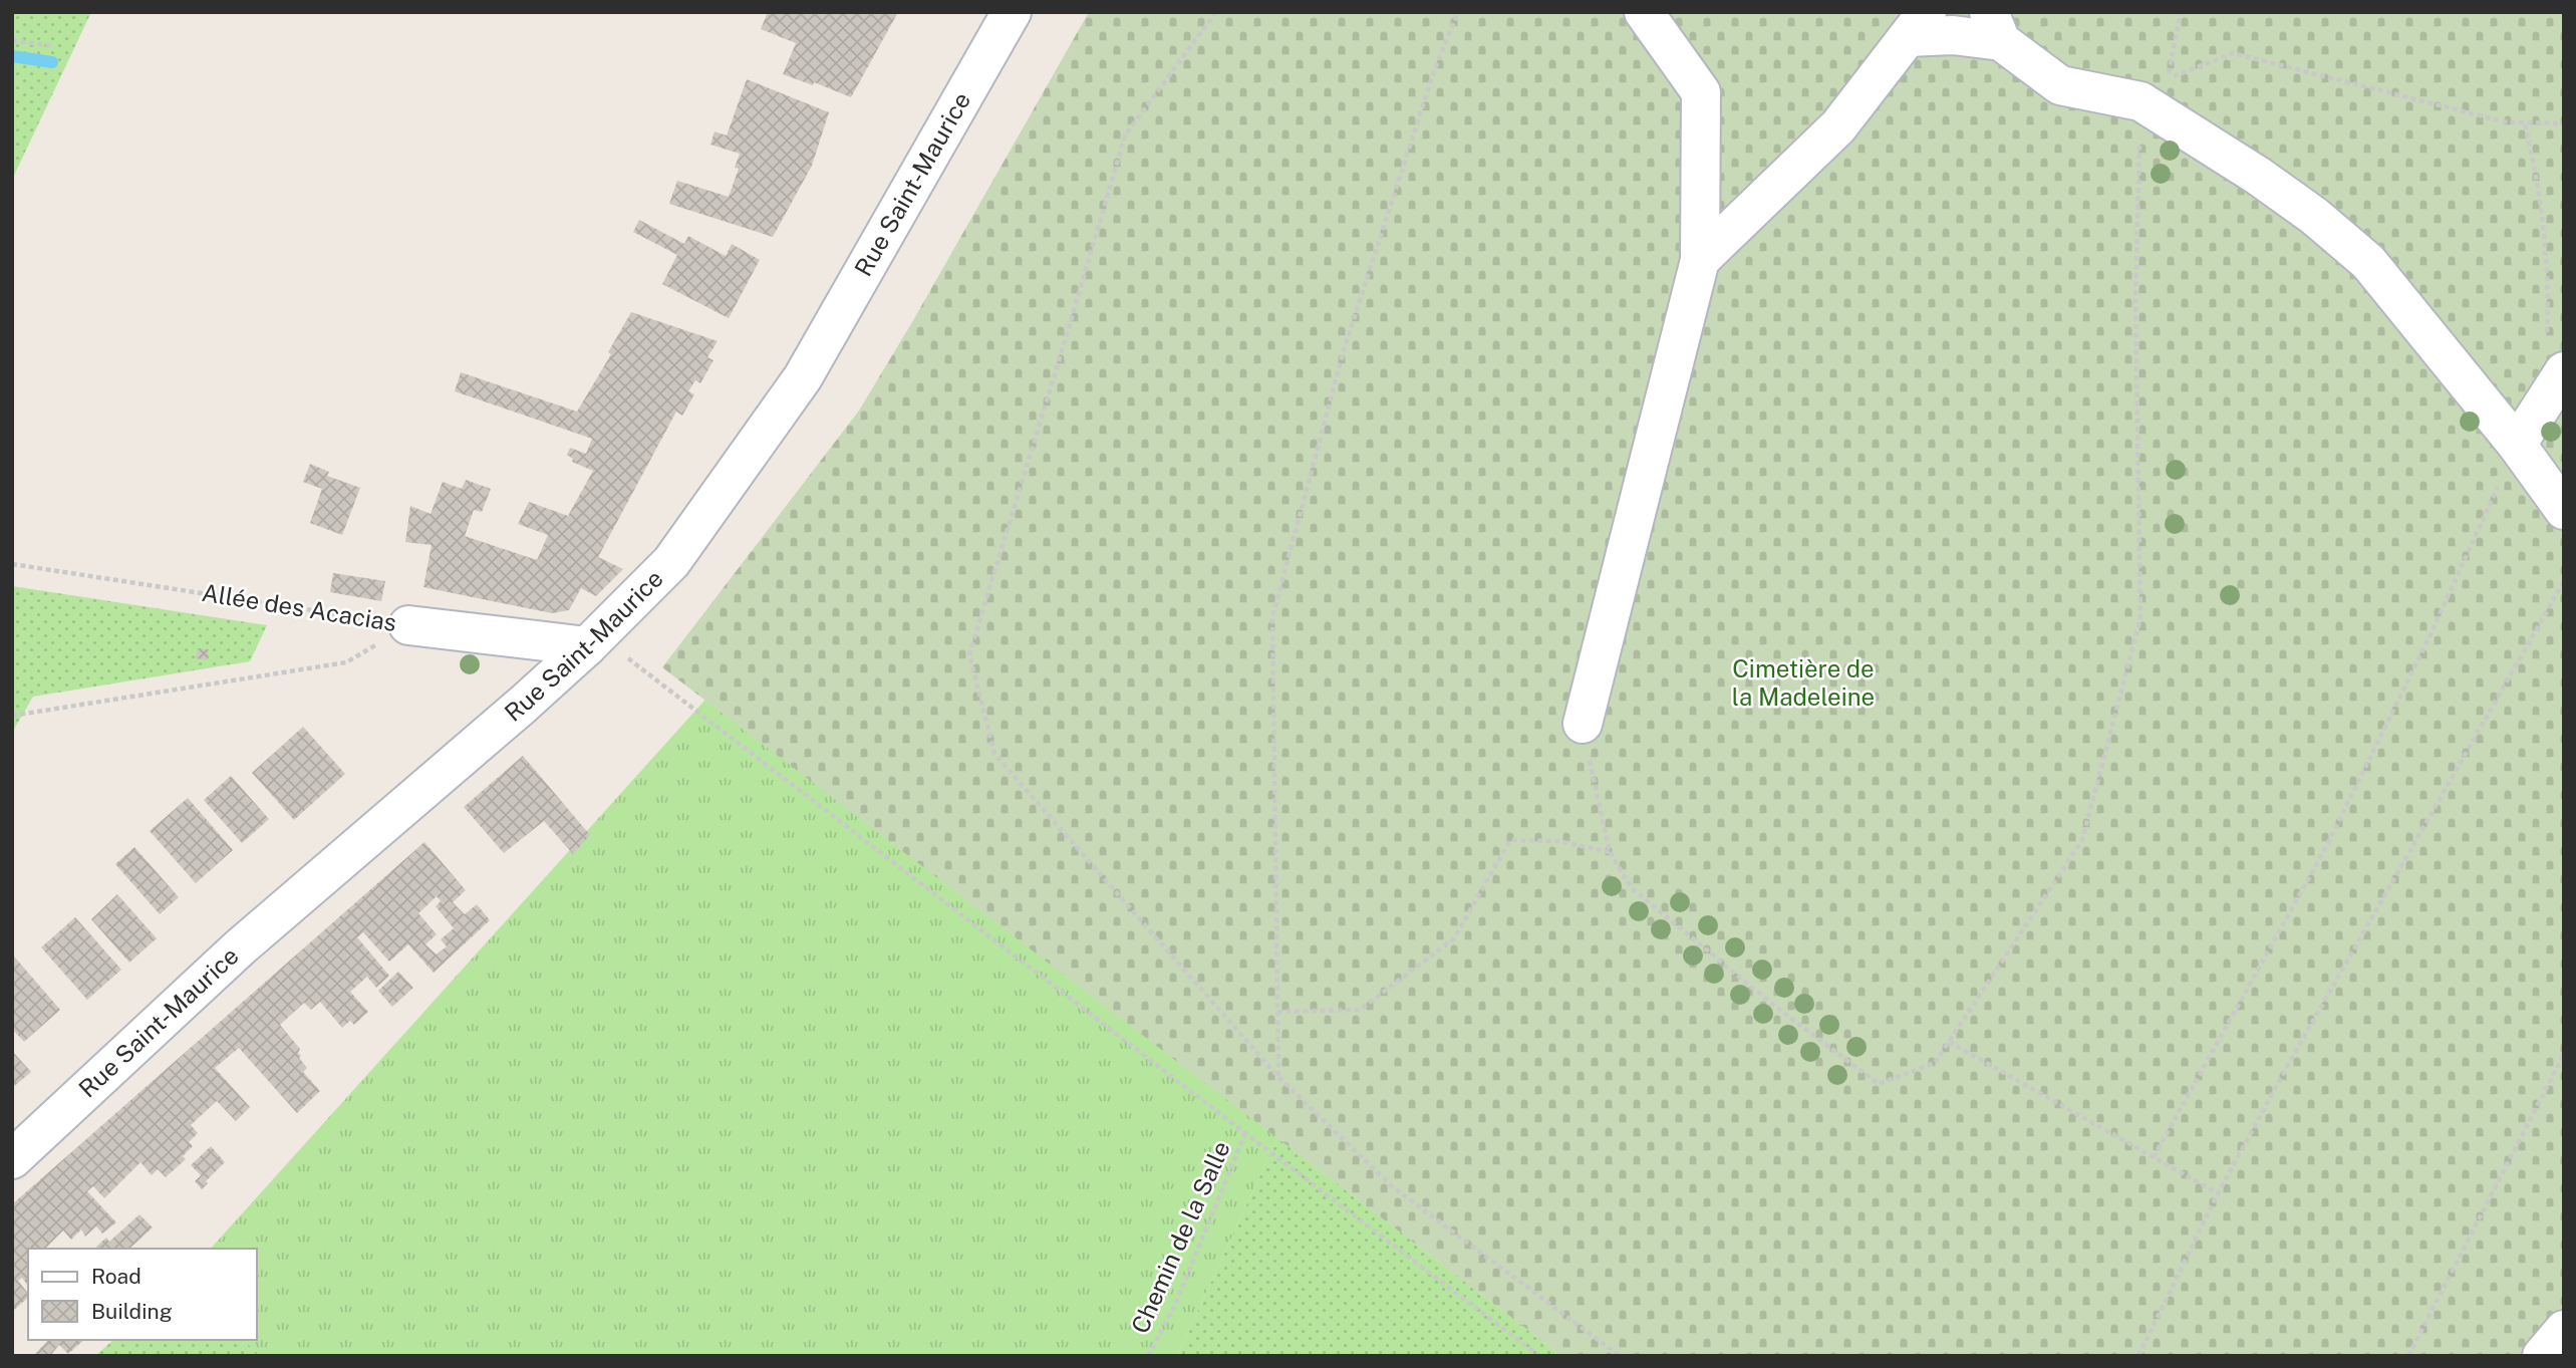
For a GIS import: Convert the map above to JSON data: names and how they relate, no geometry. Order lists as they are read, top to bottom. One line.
{"streets":{"street":["Rue Saint-Maurice","Allée des Acacias"],"path":["Chemin de la Salle"]},"crossings":[["Rue Saint-Maurice","Allée des Acacias"]],"parks":["Cimetière de la Madeleine"],"legend":["Road","Building"]}
